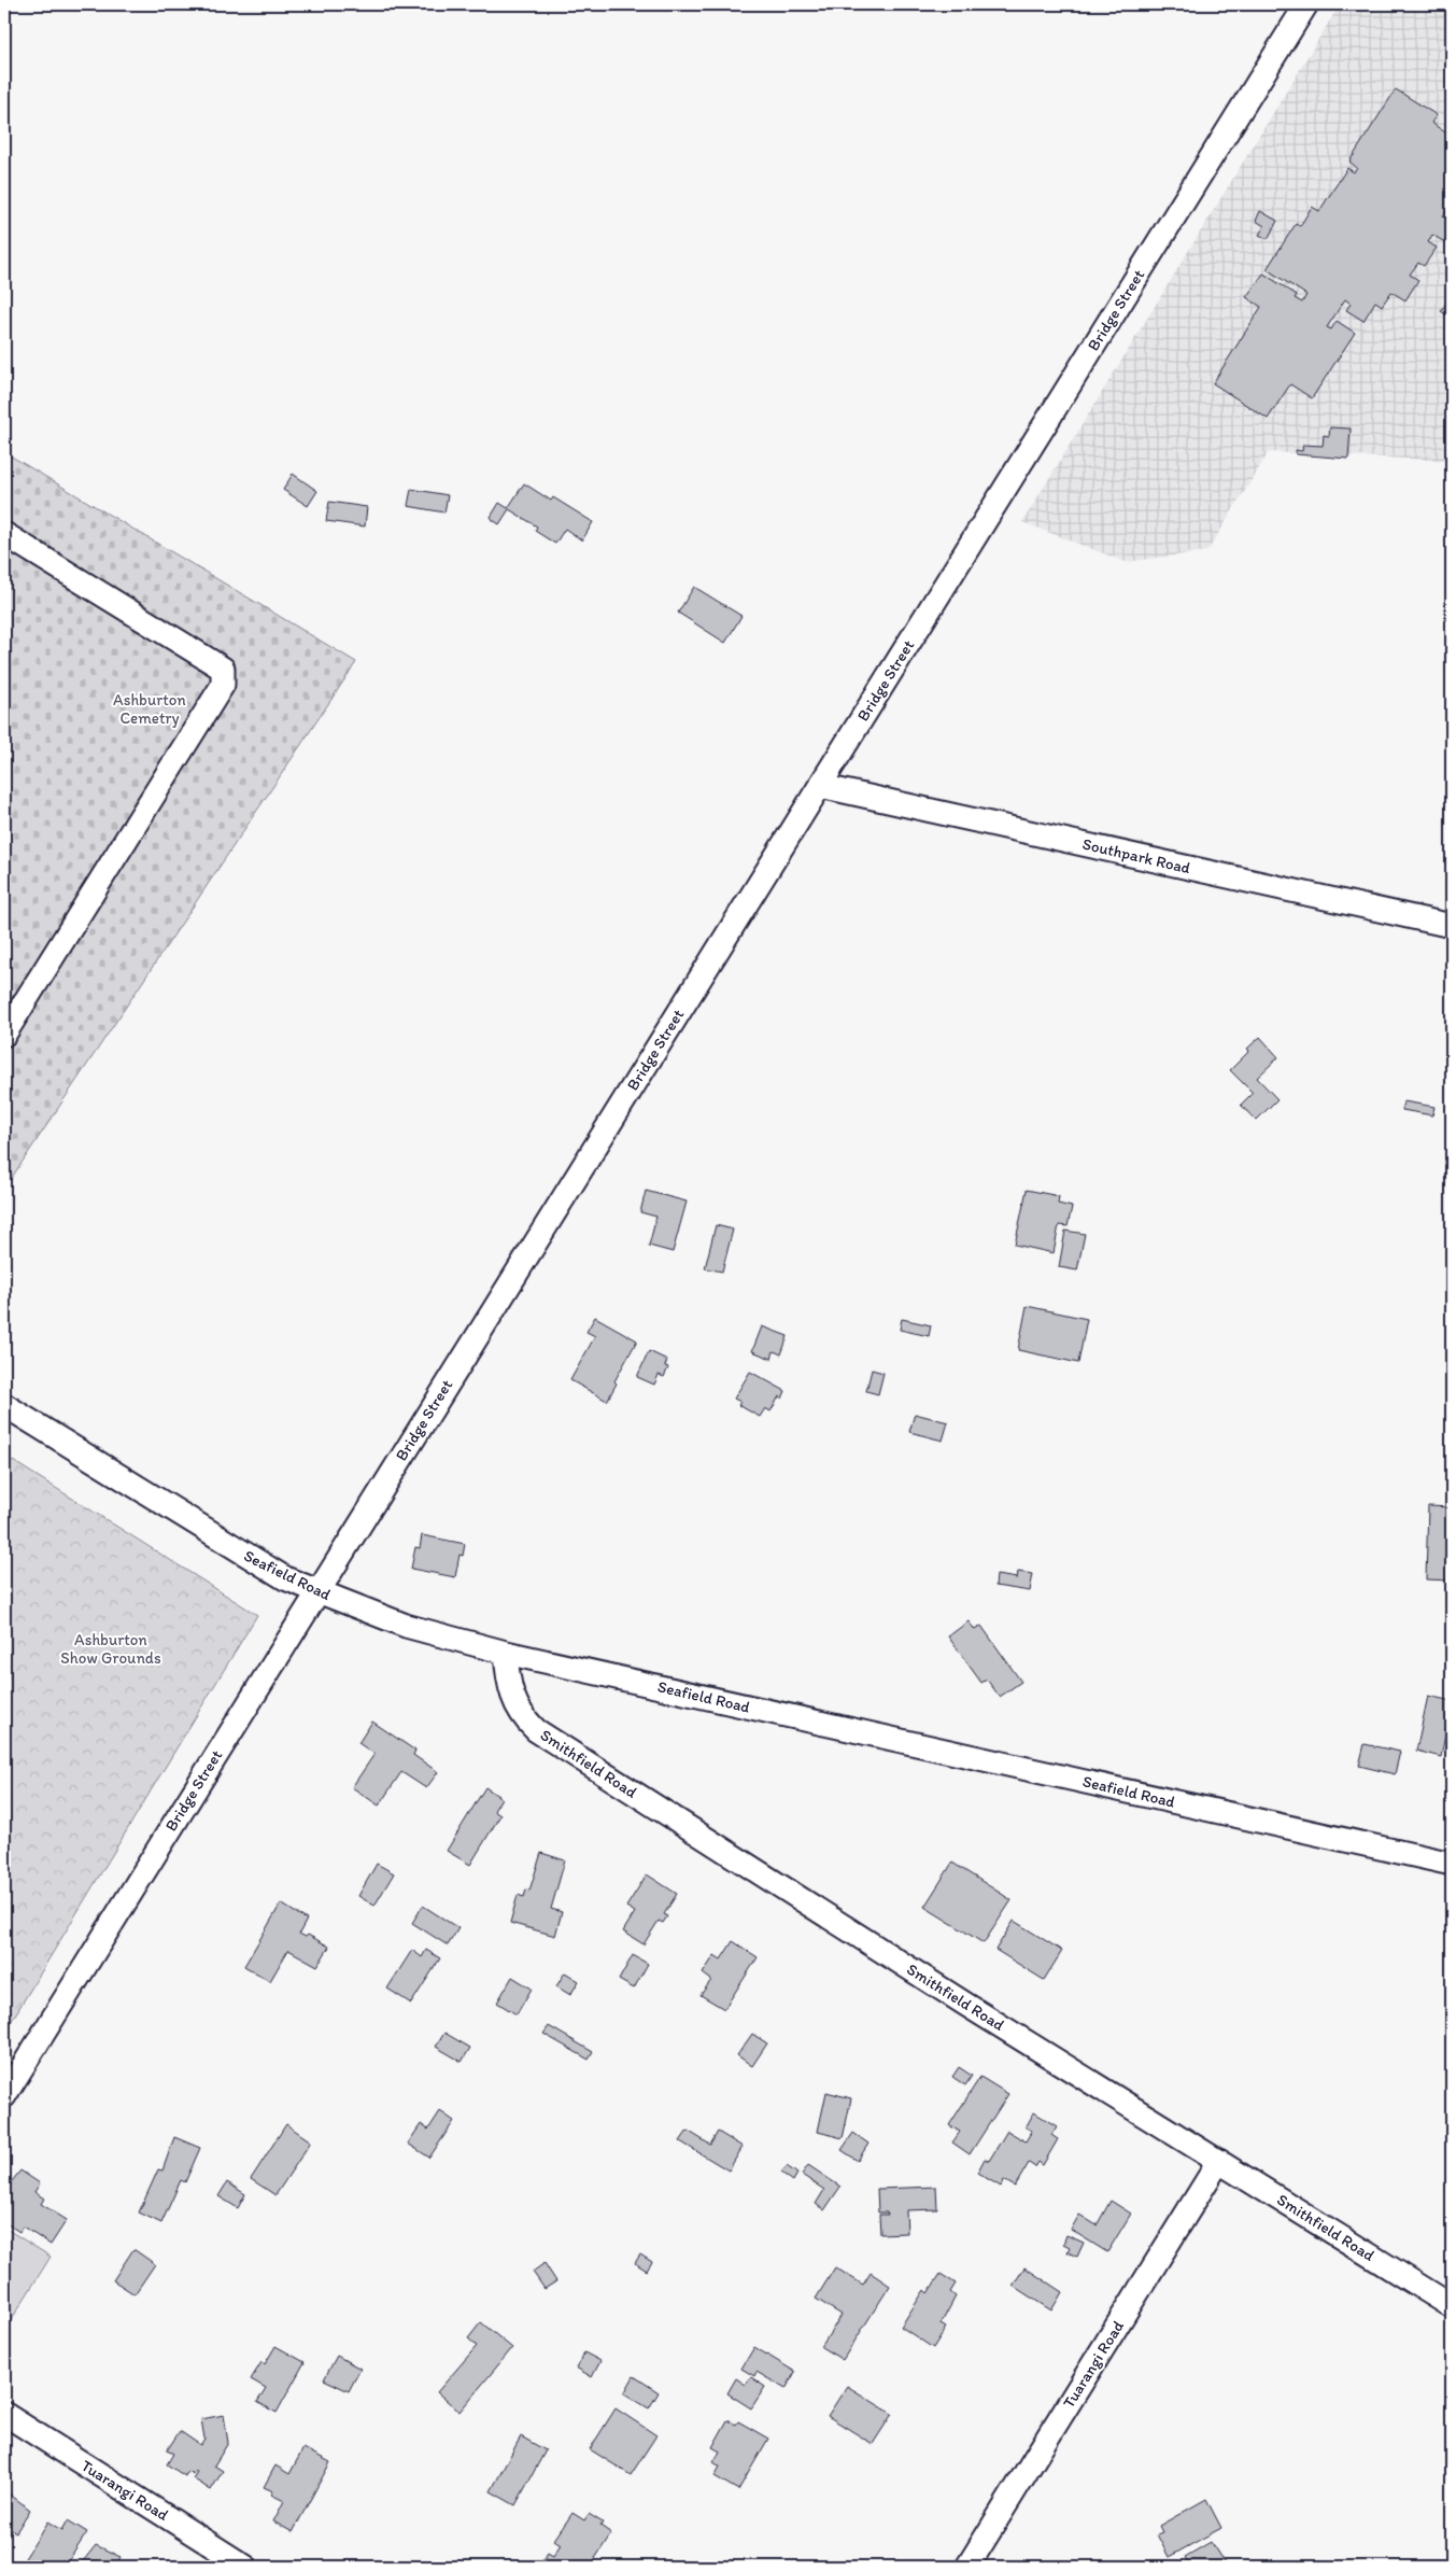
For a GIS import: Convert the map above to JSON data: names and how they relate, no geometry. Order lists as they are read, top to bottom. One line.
{"streets":{"street":["Bridge Street","Southpark Road","Seafield Road","Smithfield Road","Tuarangi Road"]},"crossings":[["Bridge Street","Southpark Road"],["Bridge Street","Seafield Road"],["Seafield Road","Smithfield Road"],["Smithfield Road","Tuarangi Road"]],"parks":["Ashburton Cemetry","Ashburton Show Grounds"]}
